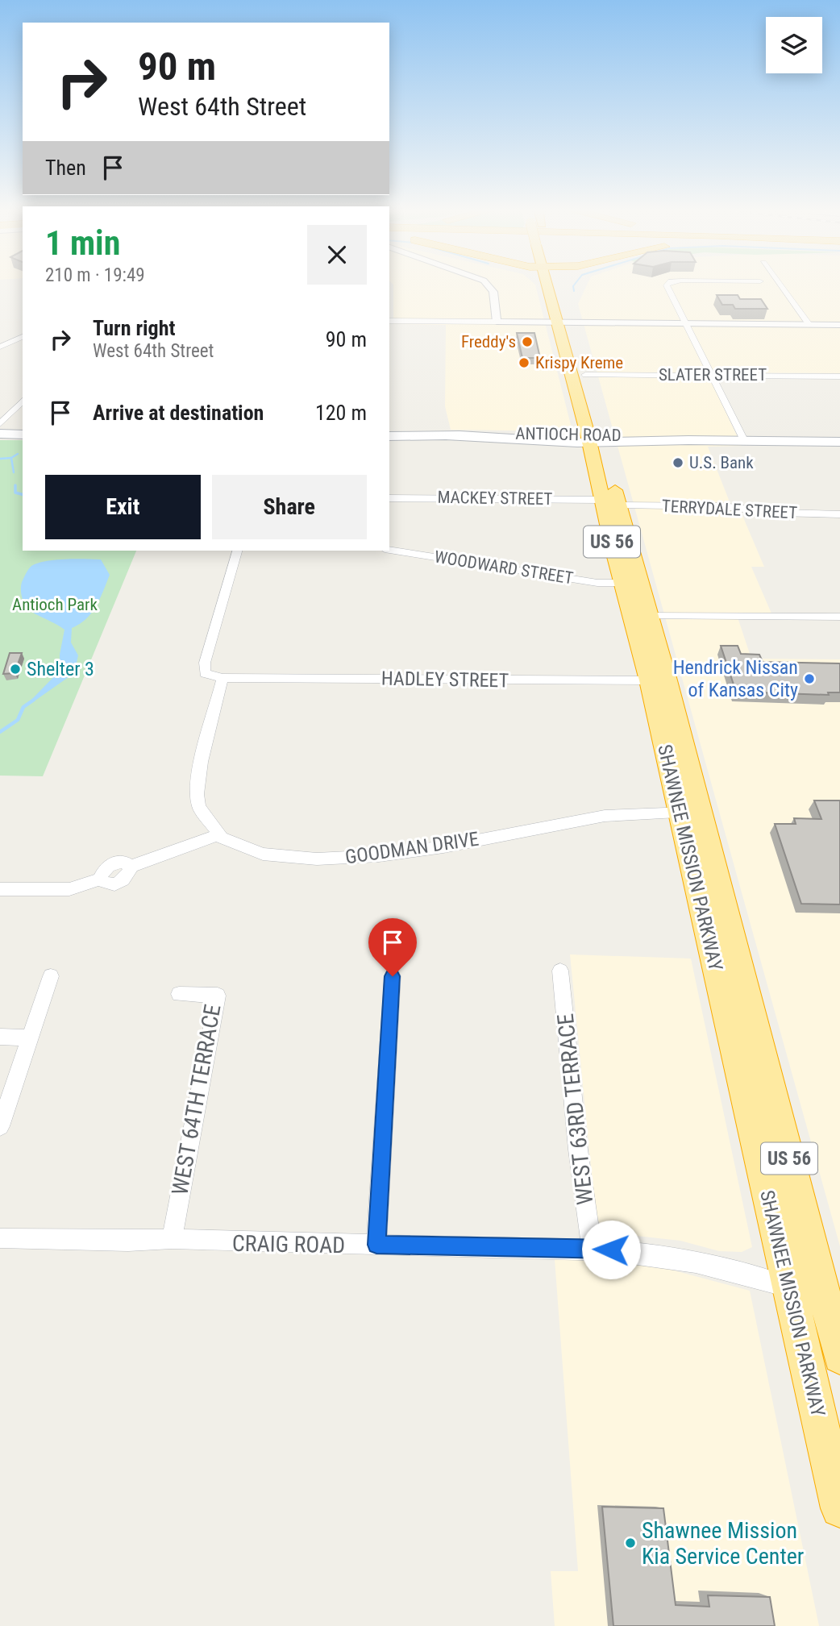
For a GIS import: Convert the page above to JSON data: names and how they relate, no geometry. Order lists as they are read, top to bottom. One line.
{"streets":{"highway":["US 56","SHAWNEE MISSION PARKWAY"],"main road":["ANTIOCH ROAD"],"street":["SLATER STREET","MACKEY STREET","TERRYDALE STREET","WOODWARD STREET","HADLEY STREET","GOODMAN DRIVE","WEST 64TH TERRACE","WEST 63RD TERRACE","CRAIG ROAD"]},"crossings":[["SLATER STREET","SHAWNEE MISSION PARKWAY"],["ANTIOCH ROAD","SHAWNEE MISSION PARKWAY"],["MACKEY STREET","SHAWNEE MISSION PARKWAY"],["TERRYDALE STREET","SHAWNEE MISSION PARKWAY"],["WOODWARD STREET","SHAWNEE MISSION PARKWAY"],["HADLEY STREET","SHAWNEE MISSION PARKWAY"],["GOODMAN DRIVE","SHAWNEE MISSION PARKWAY"],["SHAWNEE MISSION PARKWAY","CRAIG ROAD"],["WEST 64TH TERRACE","CRAIG ROAD"],["WEST 63RD TERRACE","CRAIG ROAD"]],"parks":["Antioch Park"],"places":["Freddy's","Krispy Kreme","U.S. Bank","Shelter 3","Hendrick Nissan of Kansas City","Shawnee Mission Kia Service Center"],"page":{"turn":["90 m","West 64th Street"],"then":"Then","heading":["1 min","210 m · 19:49"],"list":[{"name":"Turn right","note":"West 64th Street","value":"90 m"},{"name":"Arrive at destination","value":"120 m"}],"buttons":["Exit","Share"]}}
